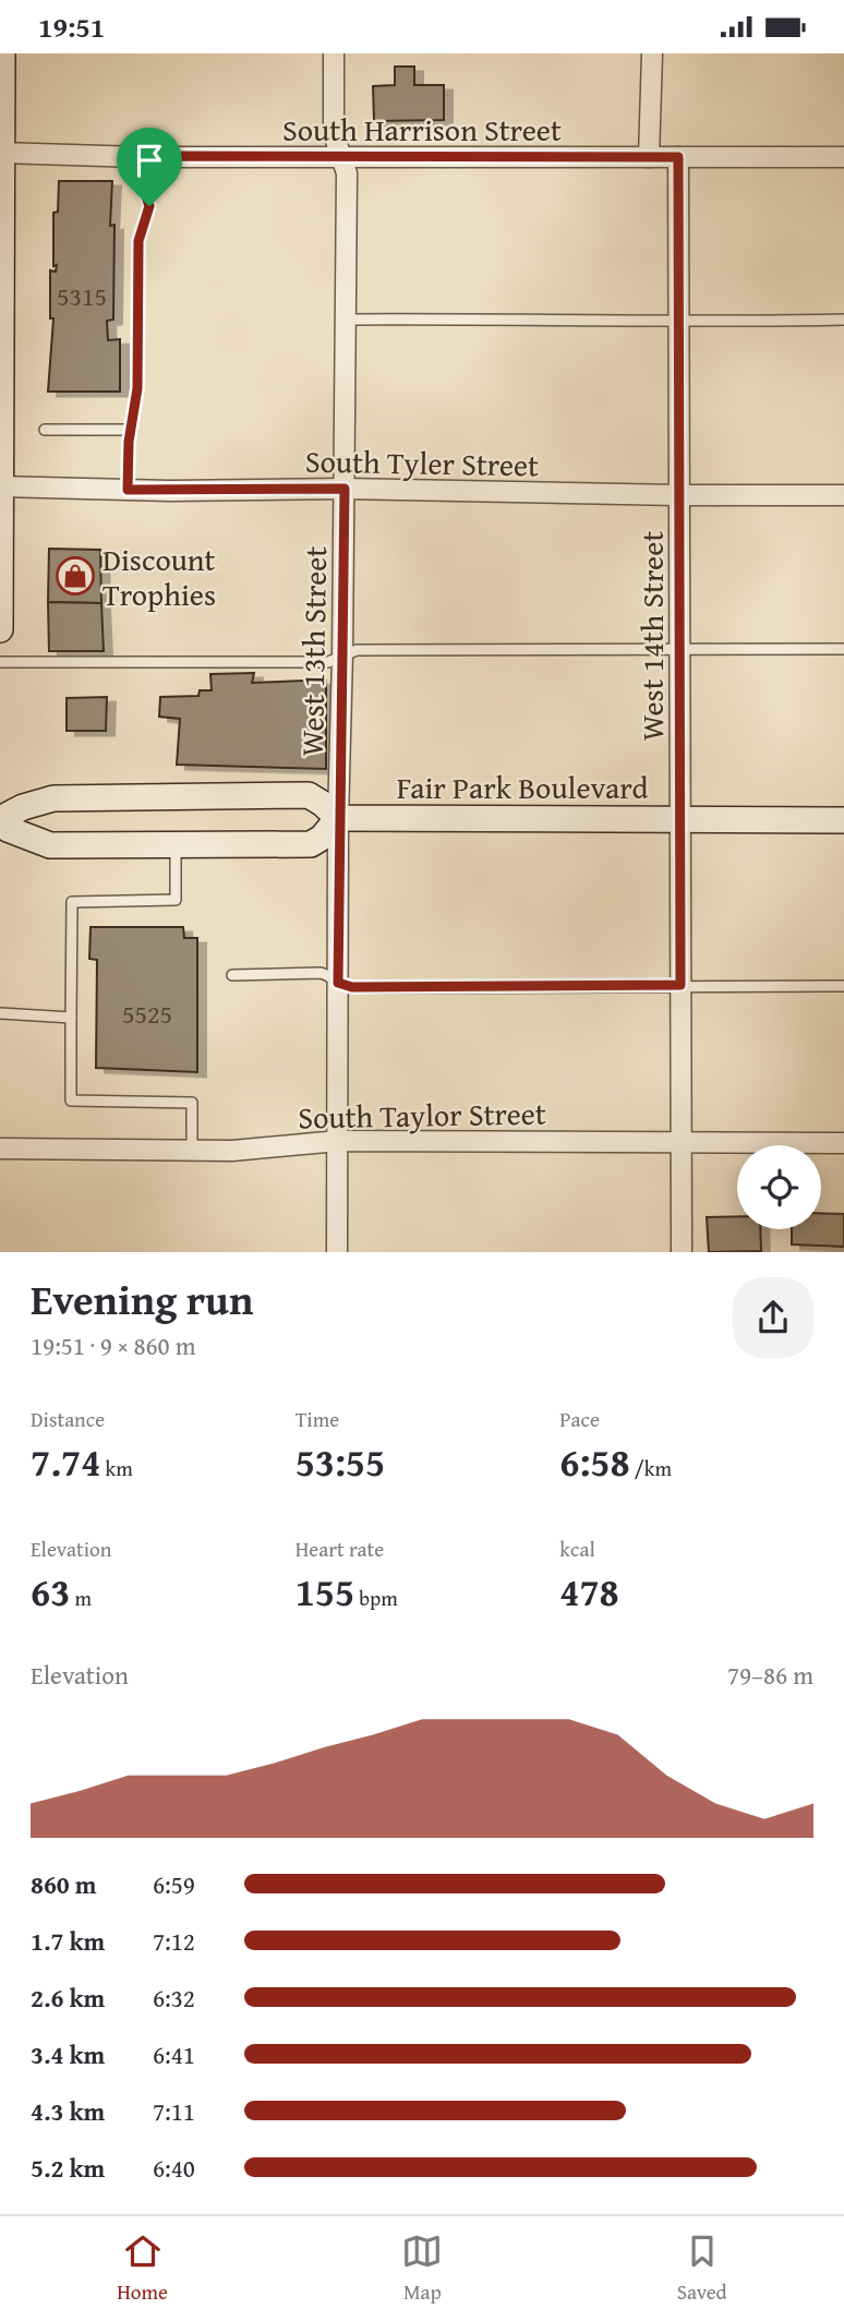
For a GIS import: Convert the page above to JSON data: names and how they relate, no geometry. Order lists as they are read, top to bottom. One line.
{"streets":{"street":["South Harrison Street","South Tyler Street","West 14th Street","West 13th Street","Fair Park Boulevard","South Taylor Street"]},"crossings":[["South Harrison Street","West 14th Street"],["South Harrison Street","West 13th Street"],["South Tyler Street","West 14th Street"],["South Tyler Street","West 13th Street"],["West 14th Street","Fair Park Boulevard"],["West 14th Street","South Taylor Street"],["West 13th Street","Fair Park Boulevard"],["West 13th Street","South Taylor Street"]],"places":{"shop":["Discount Trophies"]},"house_numbers":["5315","5525"],"page":{"status":"19:51","heading":["Evening run","19:51 · 9 × 860 m"],"stats":[["Distance","7.74 km"],["Time","53:55"],["Pace","6:58 /km"],["Elevation","63 m"],["Heart rate","155 bpm"],["kcal","478"]],"chart":["Elevation","79–86 m"],"list":[{"name":"860 m","note":"6:59"},{"name":"1.7 km","note":"7:12"},{"name":"2.6 km","note":"6:32"},{"name":"3.4 km","note":"6:41"},{"name":"4.3 km","note":"7:11"},{"name":"5.2 km","note":"6:40"}],"tabs":["Home","Map","Saved"]}}
